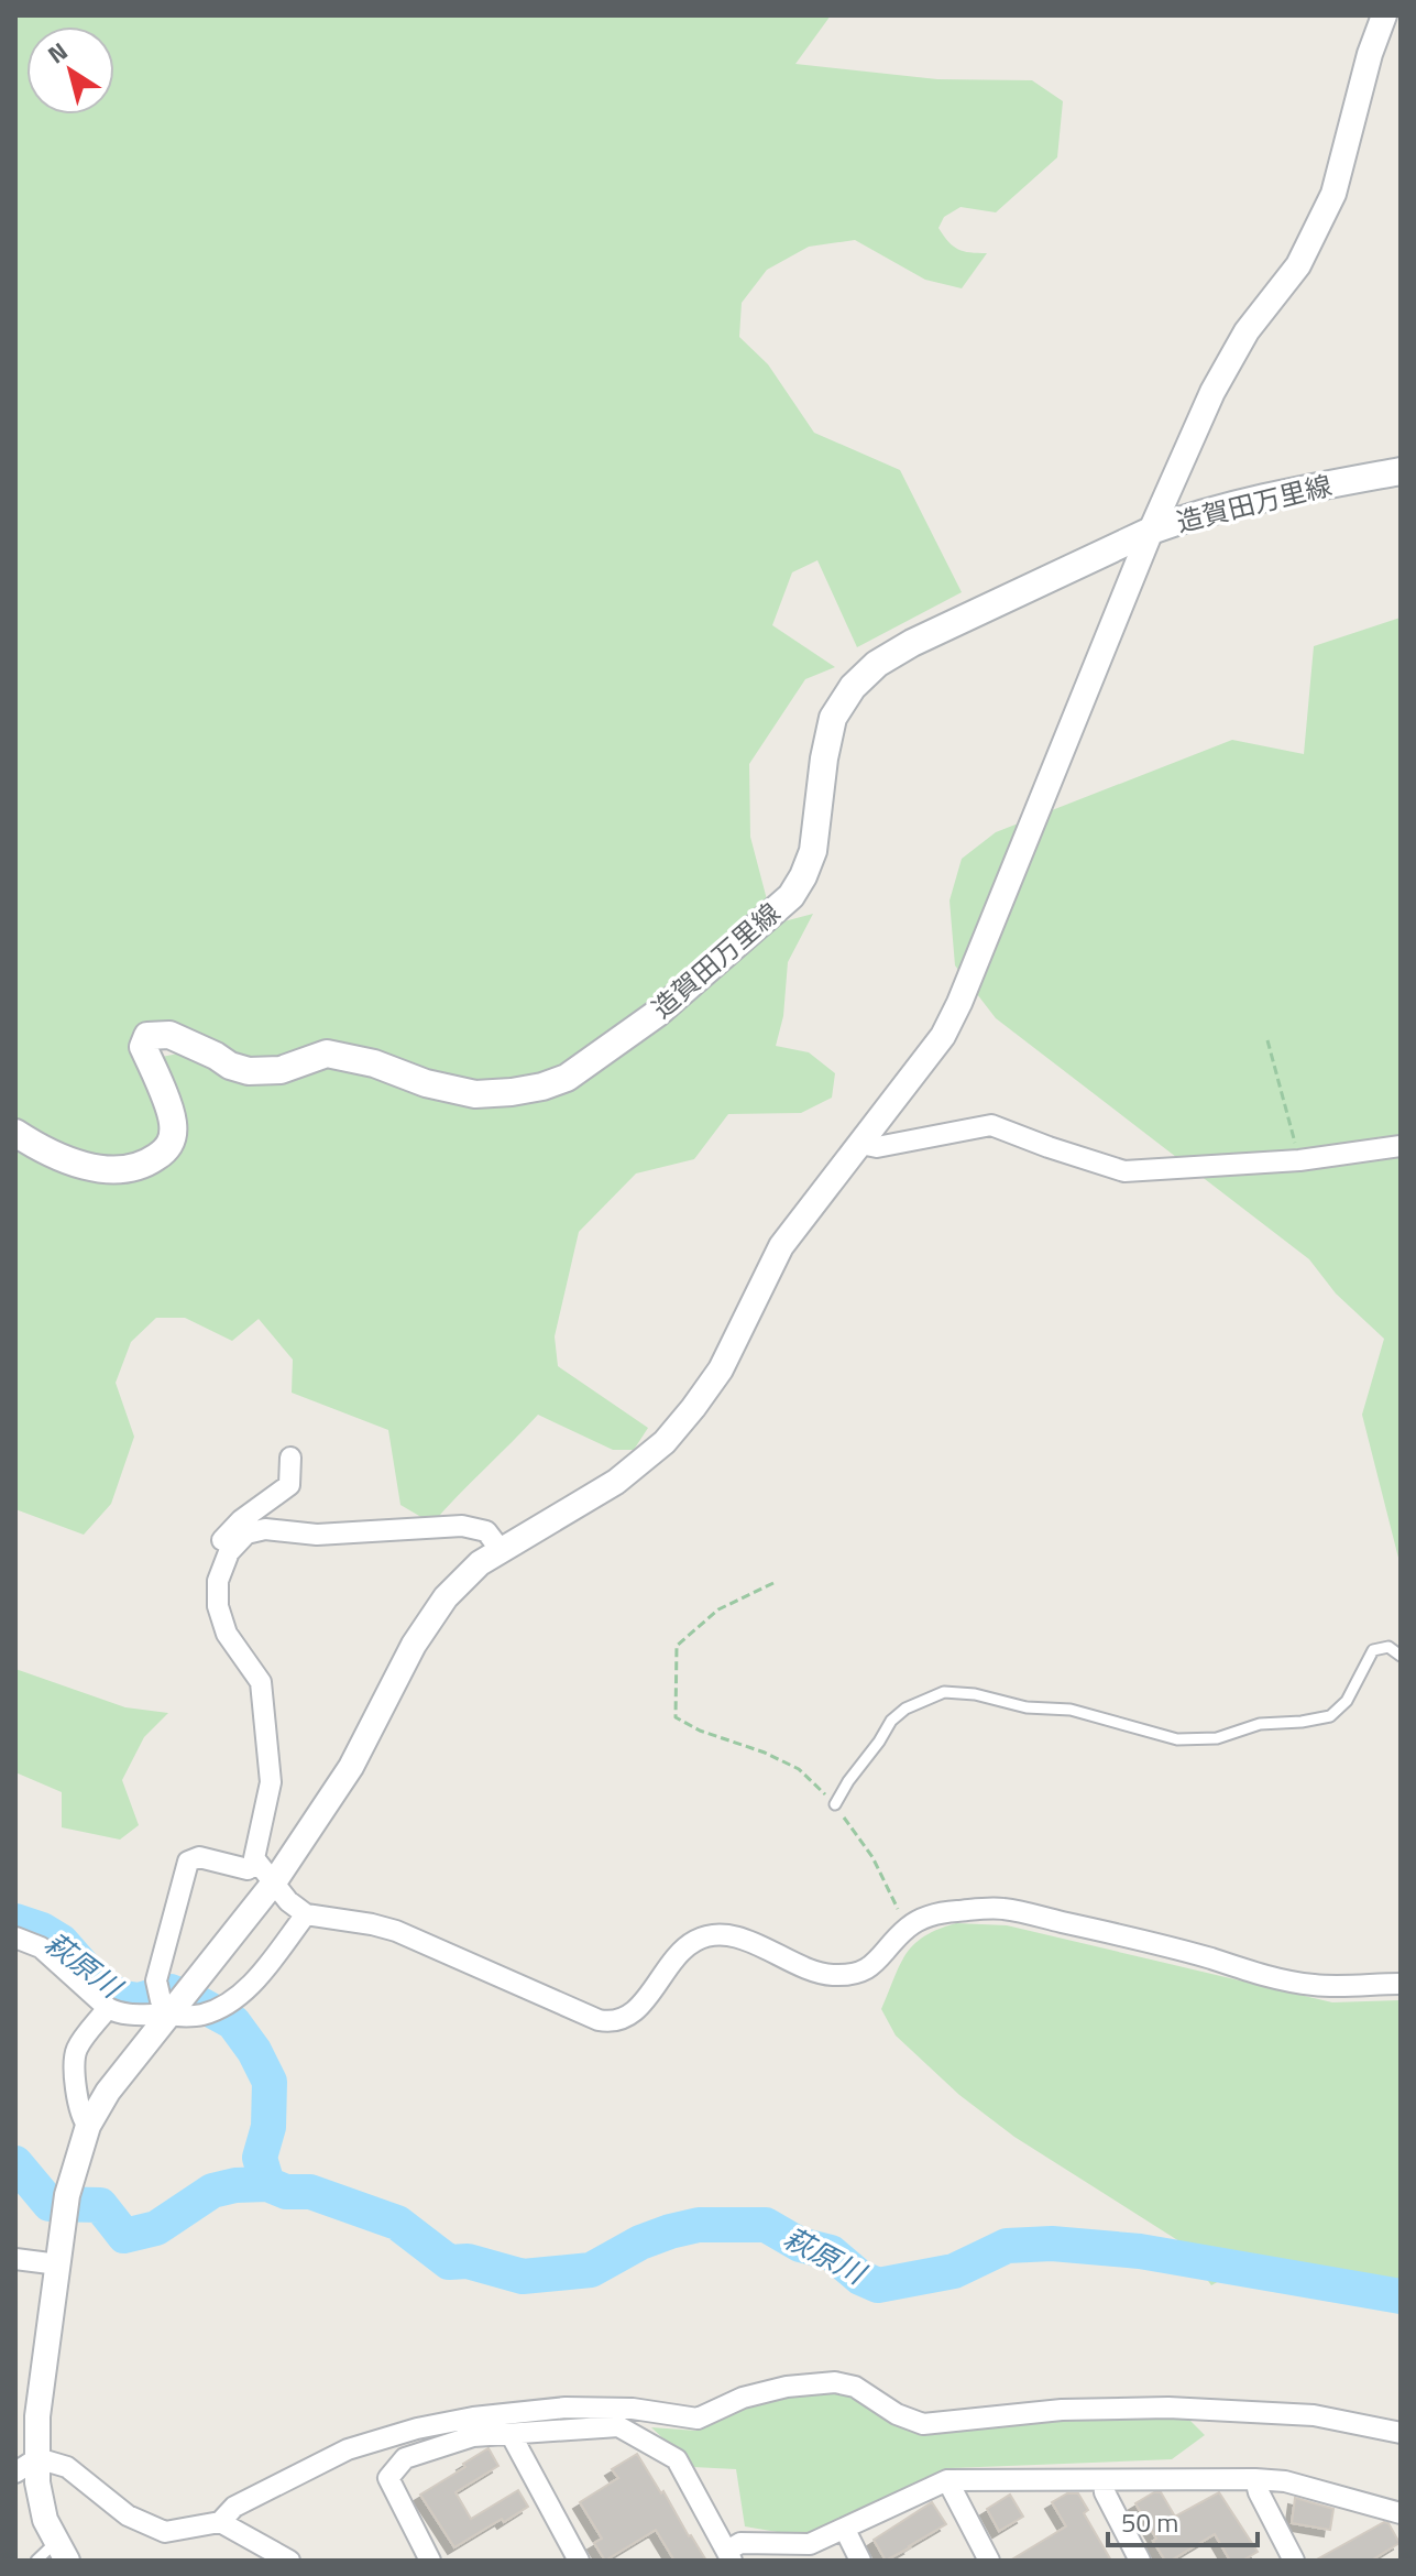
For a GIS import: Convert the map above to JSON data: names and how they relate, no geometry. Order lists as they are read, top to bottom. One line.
{"streets":{"main road":["造賀田万里線"]},"water":["萩原川"],"scale_bar":"50 m","north":"top left"}
